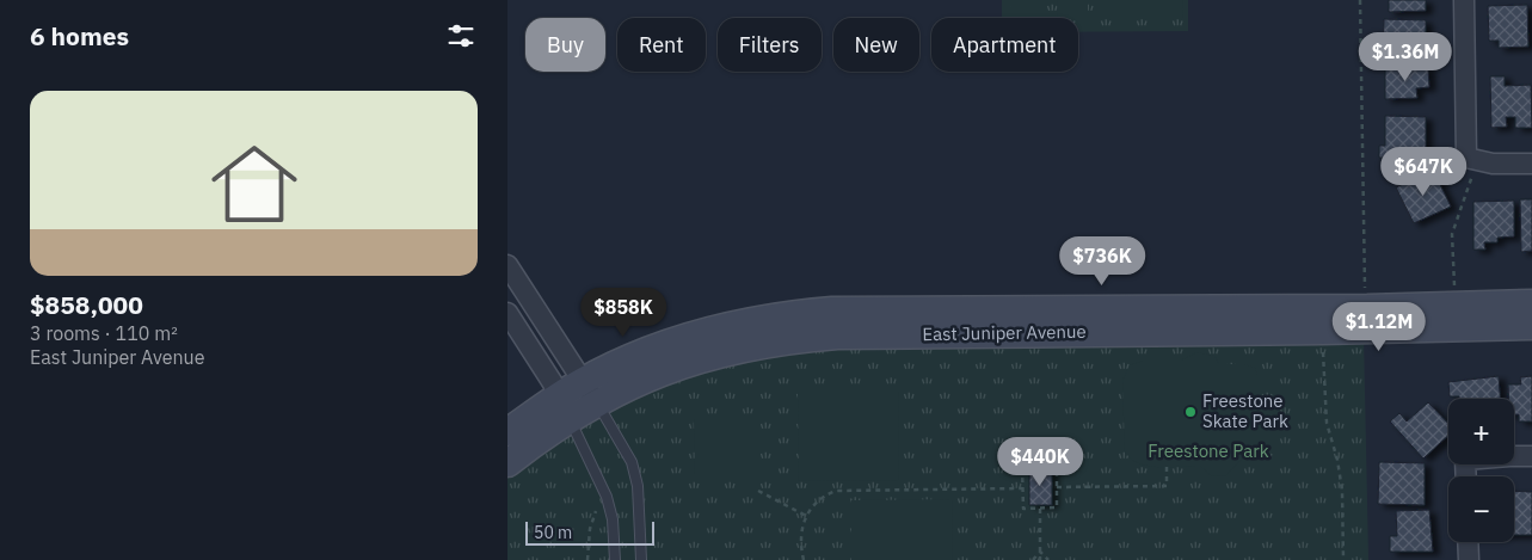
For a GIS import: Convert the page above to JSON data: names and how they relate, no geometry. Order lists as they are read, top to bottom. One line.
{"streets":{"street":["East Juniper Avenue"]},"parks":["Freestone Park"],"places":["Freestone Skate Park"],"scale_bar":"50 m","page":{"heading":"6 homes","chip":["Buy","Rent","Filters","New","Apartment"],"price":["$1.36M","$647K","$736K","$858K","$1.12M","$440K"],"list":[{"name":"$858,000","note":"3 rooms · 110 m² · East Juniper Avenue"}],"map_buttons":["+","−"],"scale":"50 m"}}
